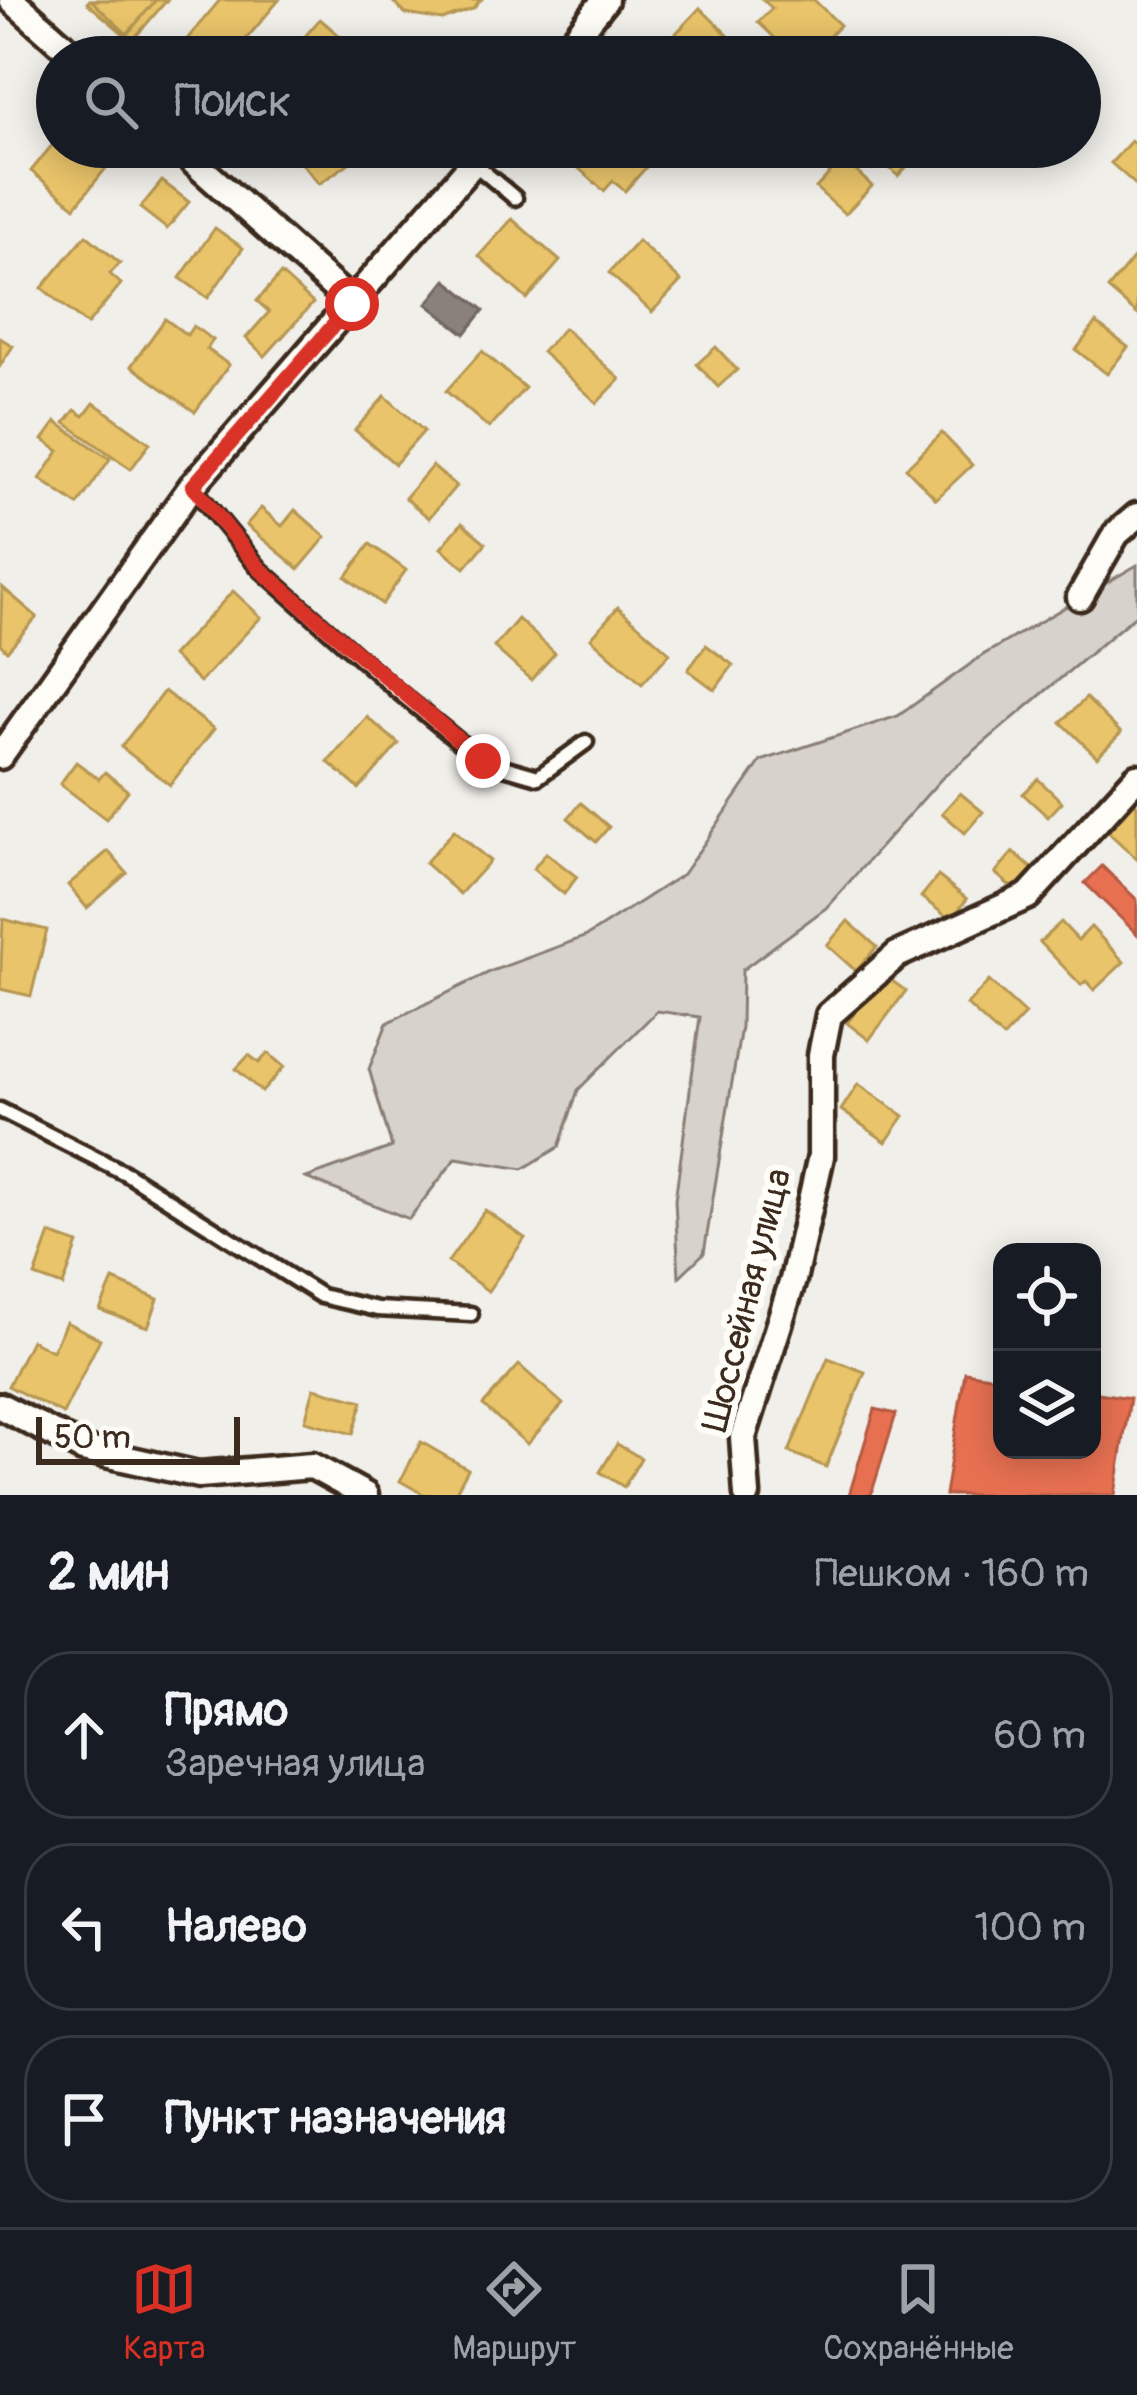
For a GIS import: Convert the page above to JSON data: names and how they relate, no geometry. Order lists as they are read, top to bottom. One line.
{"streets":{"street":["Шоссейная улица"]},"scale_bar":"50 m","page":{"search":"Поиск","scale":"50 m","heading":["2 мин","Пешком · 160 m"],"list":[["Прямо","Заречная улица","60 m"],["Налево","100 m"],"Пункт назначения"],"nav":["Карта","Маршрут","Сохранённые"]}}
